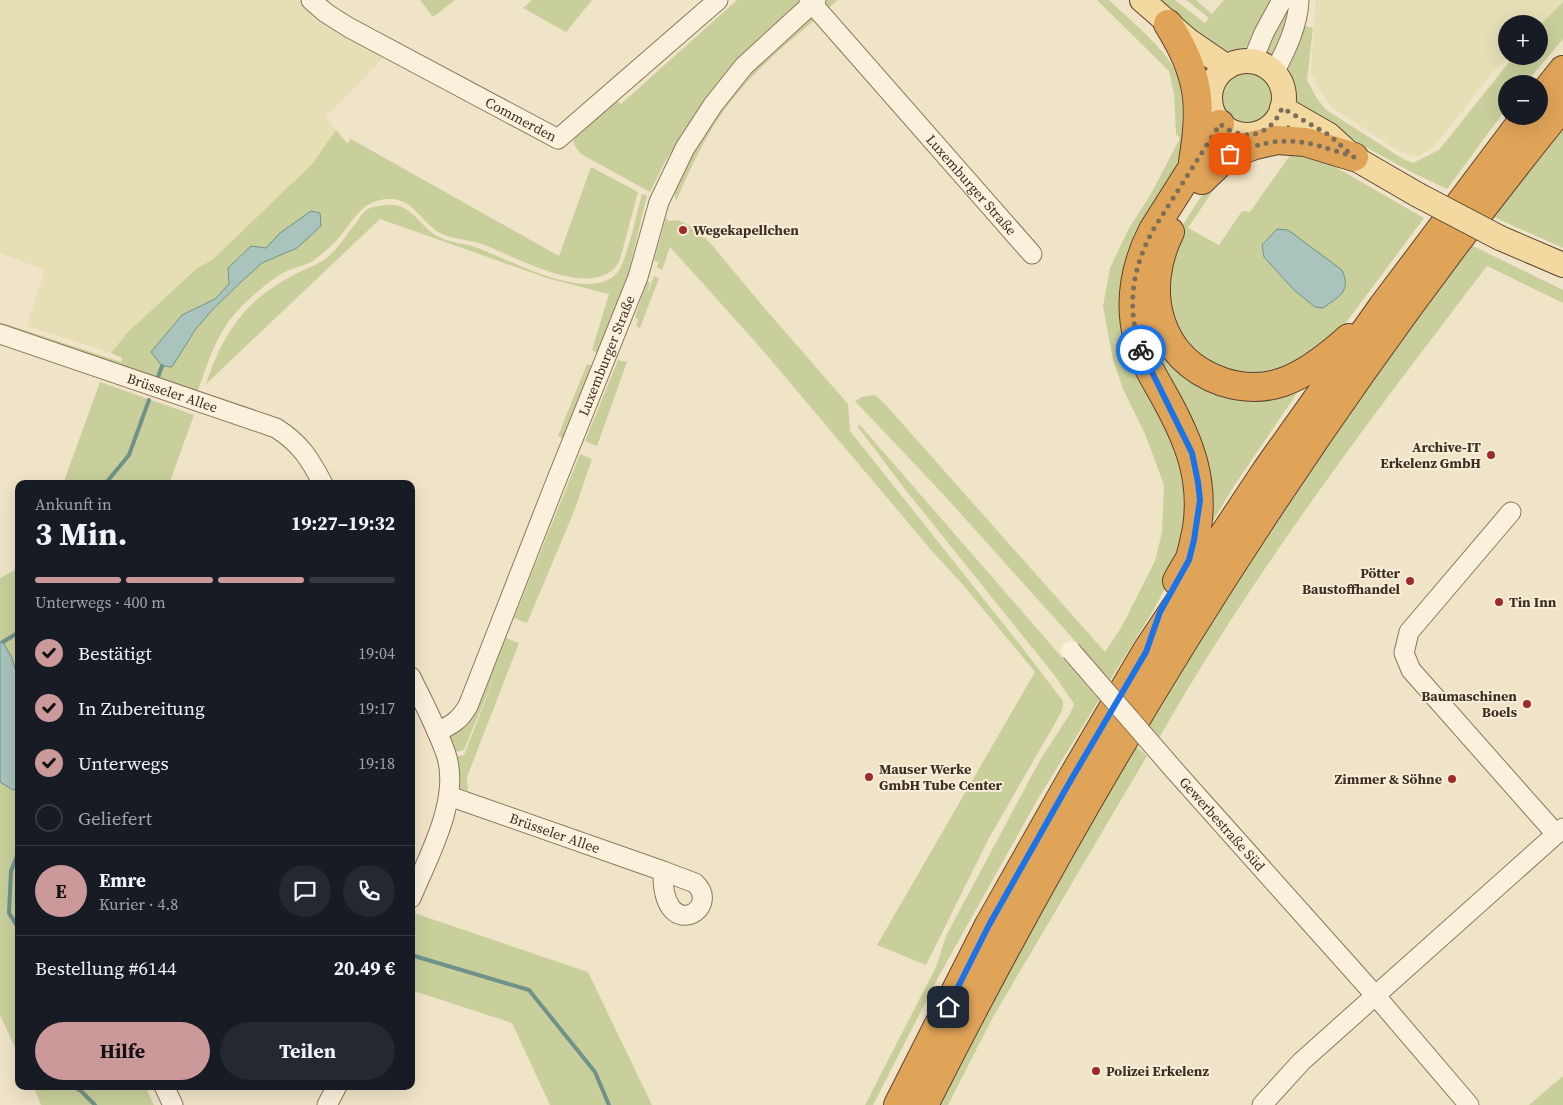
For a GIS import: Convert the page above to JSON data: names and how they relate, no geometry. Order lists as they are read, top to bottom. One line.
{"streets":{"street":["Commerden","Luxemburger Straße","Brüsseler Allee","Gewerbestraße Süd"]},"places":["Wegekapellchen","Archive-IT Erkelenz GmbH","Pötter Baustoffhandel","Tin Inn","Baumaschinen Boels","Mauser Werke GmbH Tube Center","Zimmer & Söhne","Polizei Erkelenz"],"page":{"map_buttons":["+","−"],"heading":["3 Min.","Ankunft in","19:27–19:32"],"panel":["Emre","Kurier · 4.8","Bestellung #6144","20.49 €"],"bar":"Unterwegs · 400 m","list":[["Bestätigt","19:04"],["In Zubereitung","19:17"],["Unterwegs","19:18"],"Geliefert"],"round":"E","buttons":["Hilfe","Teilen"]}}
